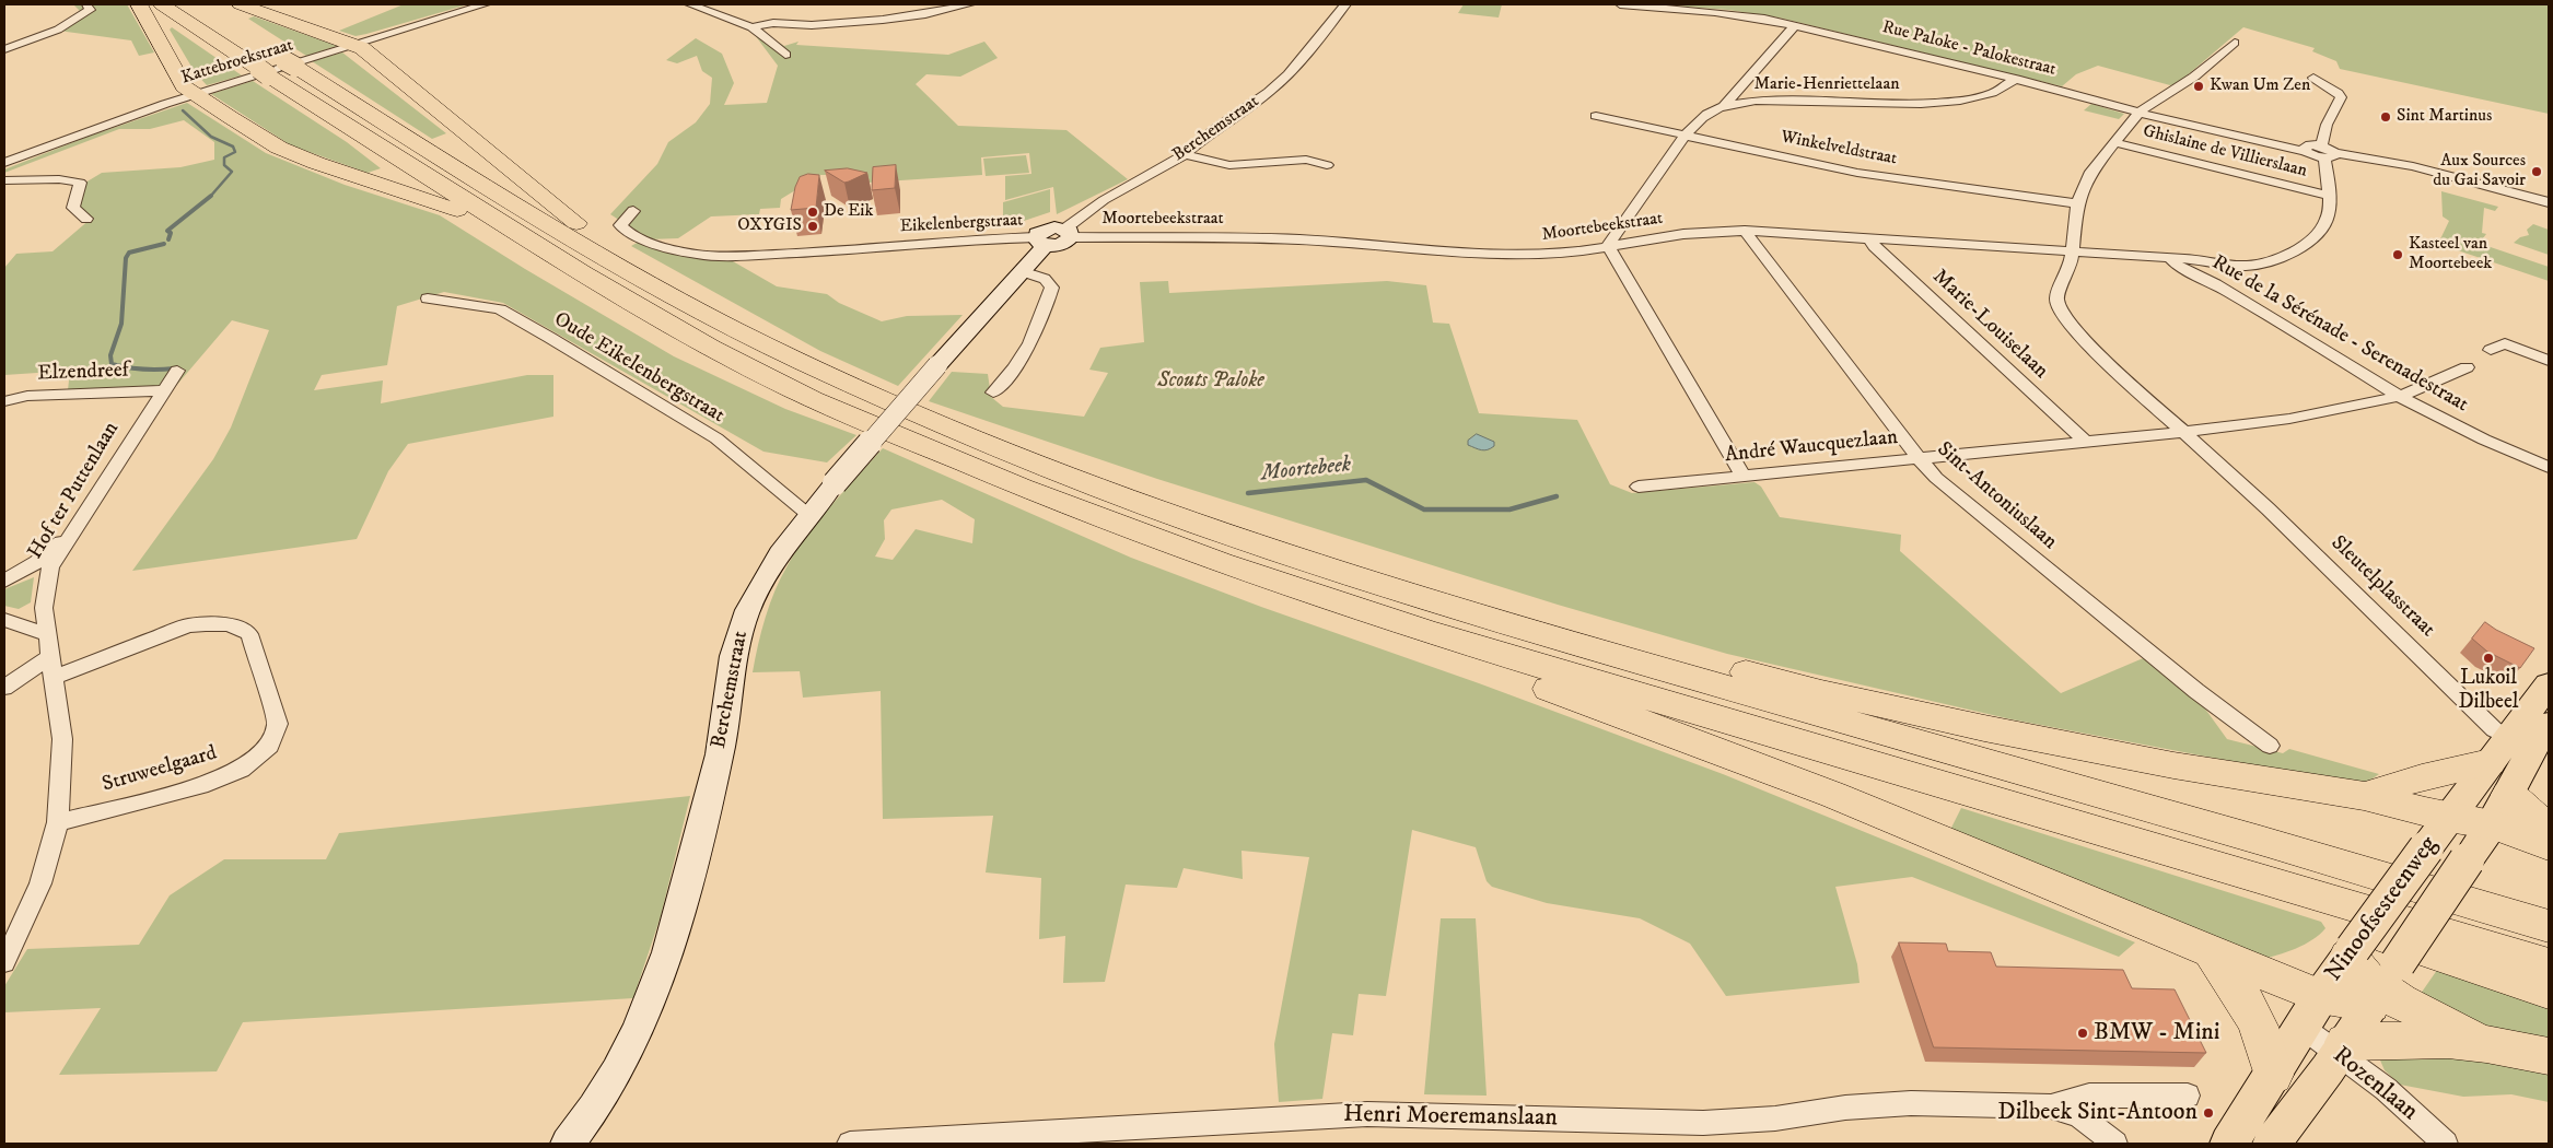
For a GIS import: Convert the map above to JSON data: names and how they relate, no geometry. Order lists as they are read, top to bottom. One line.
{"streets":{"main road":["Ninoofsesteenweg"],"street":["Rue Paloke - Palokestraat","Kattebroekstraat","Marie-Henriettelaan","Berchemstraat","Winkelveldstraat","Ghislaine de Villierslaan","Moortebeekstraat","Eikelenbergstraat","Marie-Louiselaan","Rue de la Sérénade - Serenadestraat","Oude Eikelenbergstraat","Elzendreef","André Waucquezlaan","Hof ter Puttenlaan","Sint-Antoniuslaan","Sleutelplasstraat","Struweelgaard","Rozenlaan","Henri Moeremanslaan"]},"crossings":[["Rue Paloke - Palokestraat","Marie-Henriettelaan"],["Marie-Henriettelaan","Winkelveldstraat"],["Marie-Henriettelaan","Moortebeekstraat"],["Berchemstraat","Moortebeekstraat"],["Berchemstraat","Eikelenbergstraat"],["Berchemstraat","Oude Eikelenbergstraat"],["Moortebeekstraat","Marie-Louiselaan"],["Moortebeekstraat","Sint-Antoniuslaan"],["Moortebeekstraat","Sleutelplasstraat"],["Marie-Louiselaan","André Waucquezlaan"],["Elzendreef","Hof ter Puttenlaan"],["André Waucquezlaan","Sint-Antoniuslaan"],["André Waucquezlaan","Sleutelplasstraat"],["Hof ter Puttenlaan","Struweelgaard"],["Sleutelplasstraat","Ninoofsesteenweg"],["Ninoofsesteenweg","Rozenlaan"]],"water":["Moortebeek"],"parks":["Scouts Paloke"],"places":["Kwan Um Zen","Sint Martinus","Aux Sources du Gai Savoir","De Eik","OXYGIS","Kasteel van Moortebeek","Lukoil Dilbeel","BMW - Mini","Dilbeek Sint-Antoon"]}
